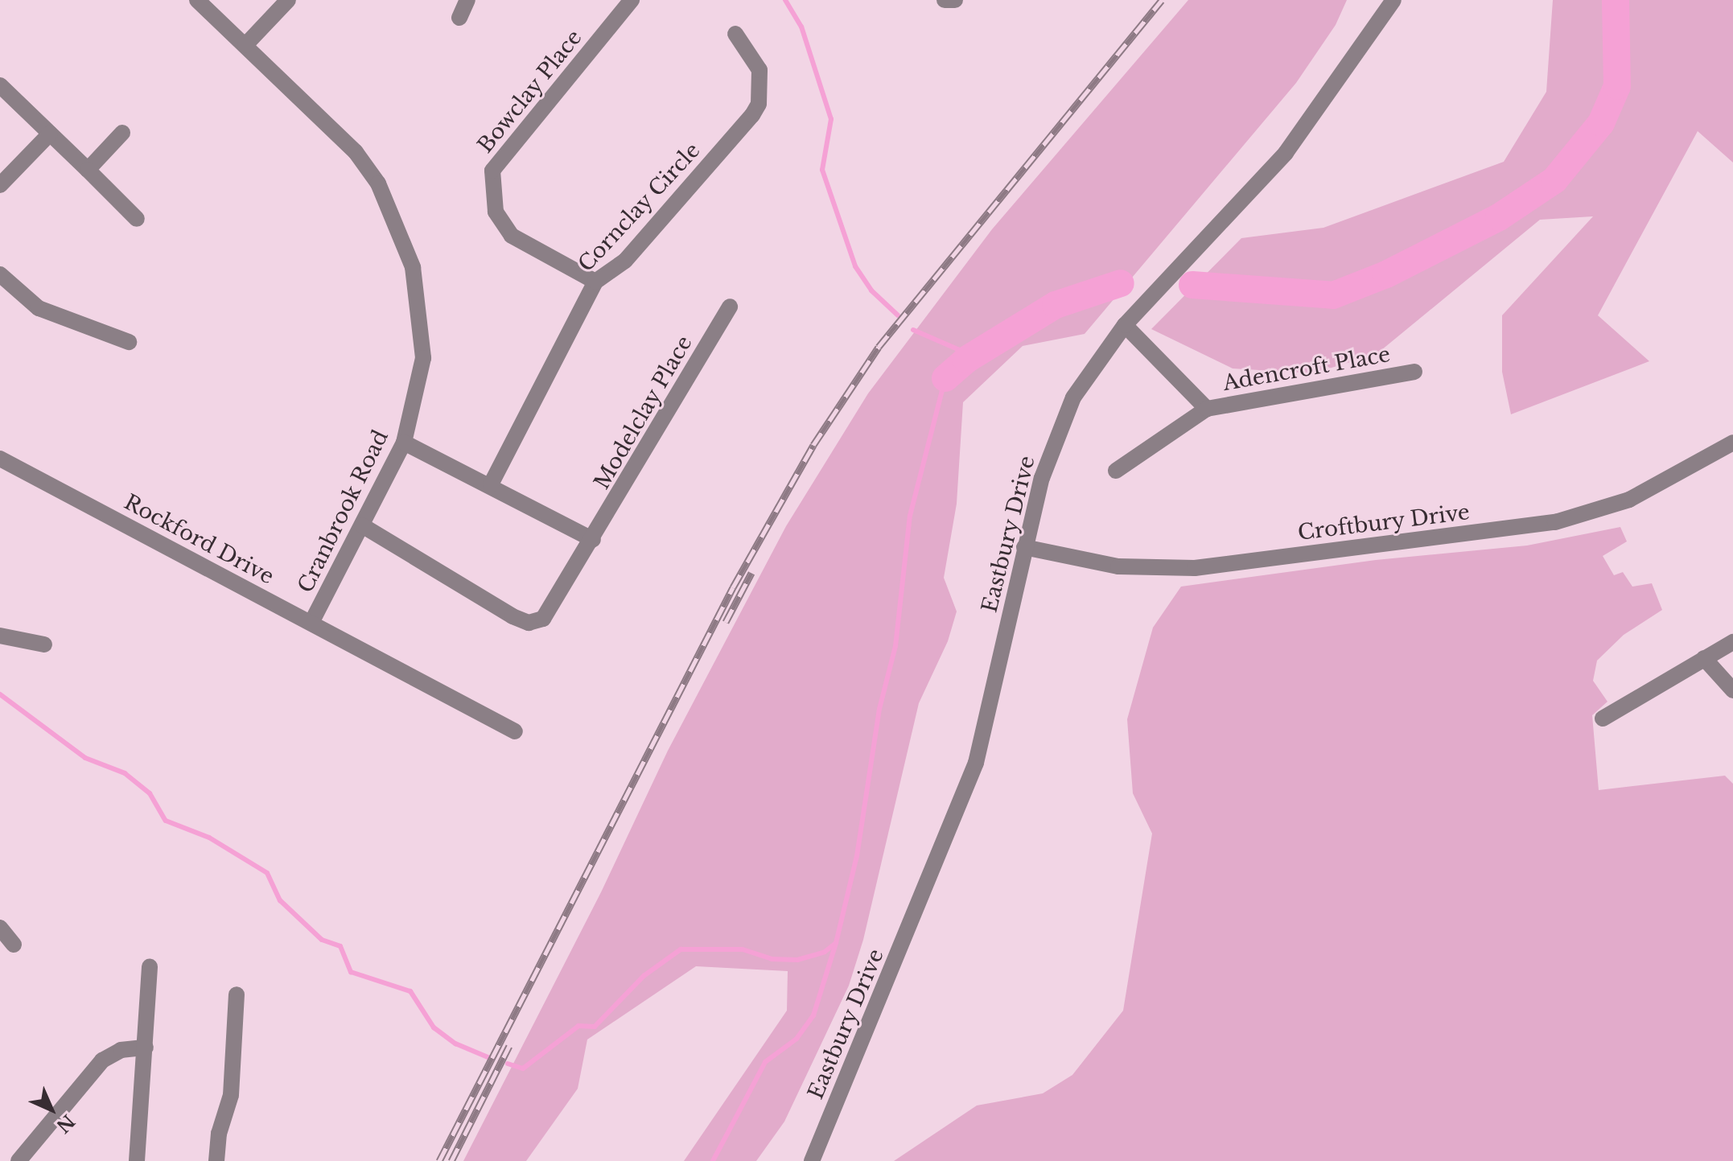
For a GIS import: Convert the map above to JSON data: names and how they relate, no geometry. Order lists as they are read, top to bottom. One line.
{"streets":{"street":["Bowclay Place","Cornclay Circle","Adencroft Place","Modelclay Place","Cranbrook Road","Croftbury Drive","Eastbury Drive","Rockford Drive"]},"crossings":[["Bowclay Place","Cornclay Circle"],["Adencroft Place","Eastbury Drive"],["Modelclay Place","Cranbrook Road"],["Cranbrook Road","Rockford Drive"],["Croftbury Drive","Eastbury Drive"]],"north":"bottom right"}
